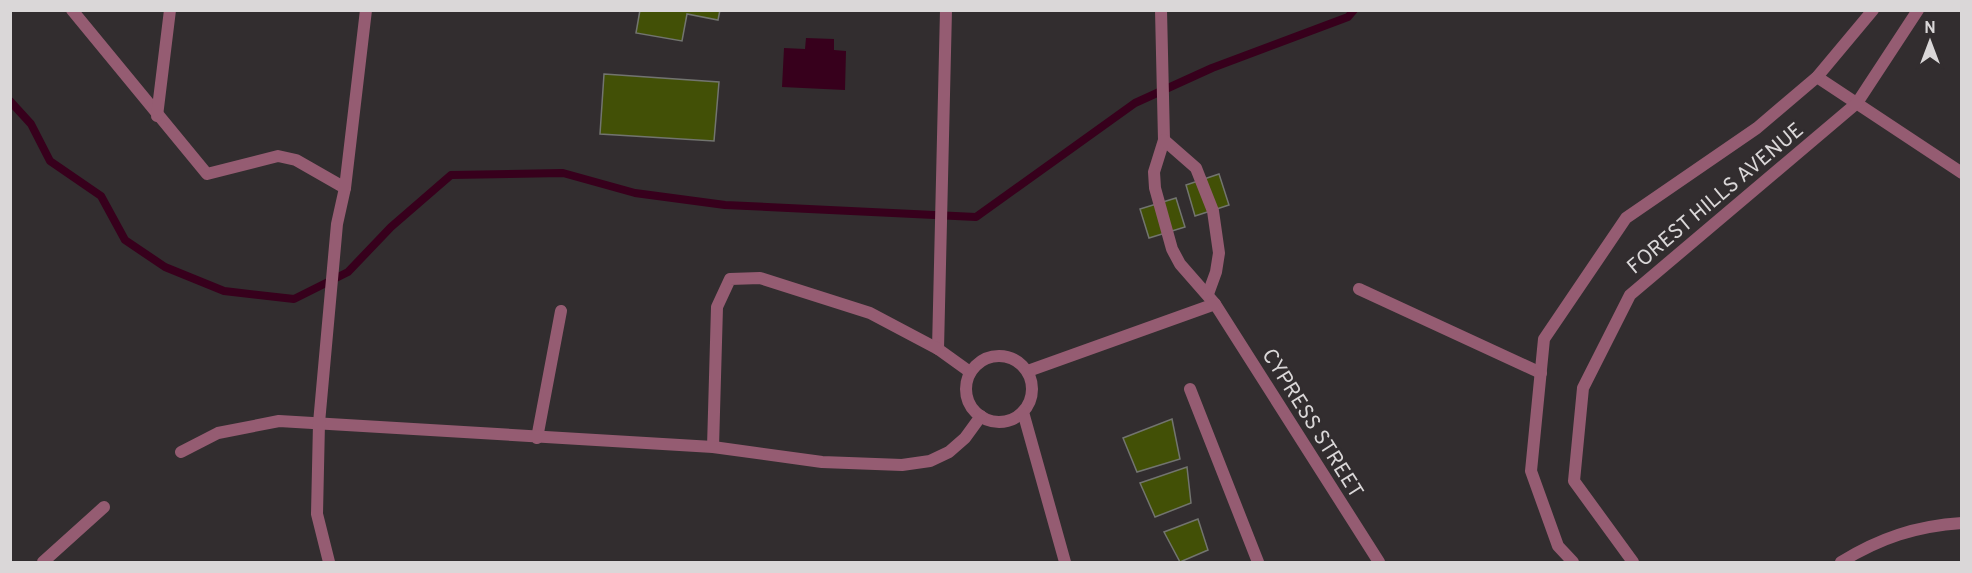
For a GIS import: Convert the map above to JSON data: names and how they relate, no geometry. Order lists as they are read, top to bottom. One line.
{"streets":{"street":["FOREST HILLS AVENUE","CYPRESS STREET"]},"north":"top"}
